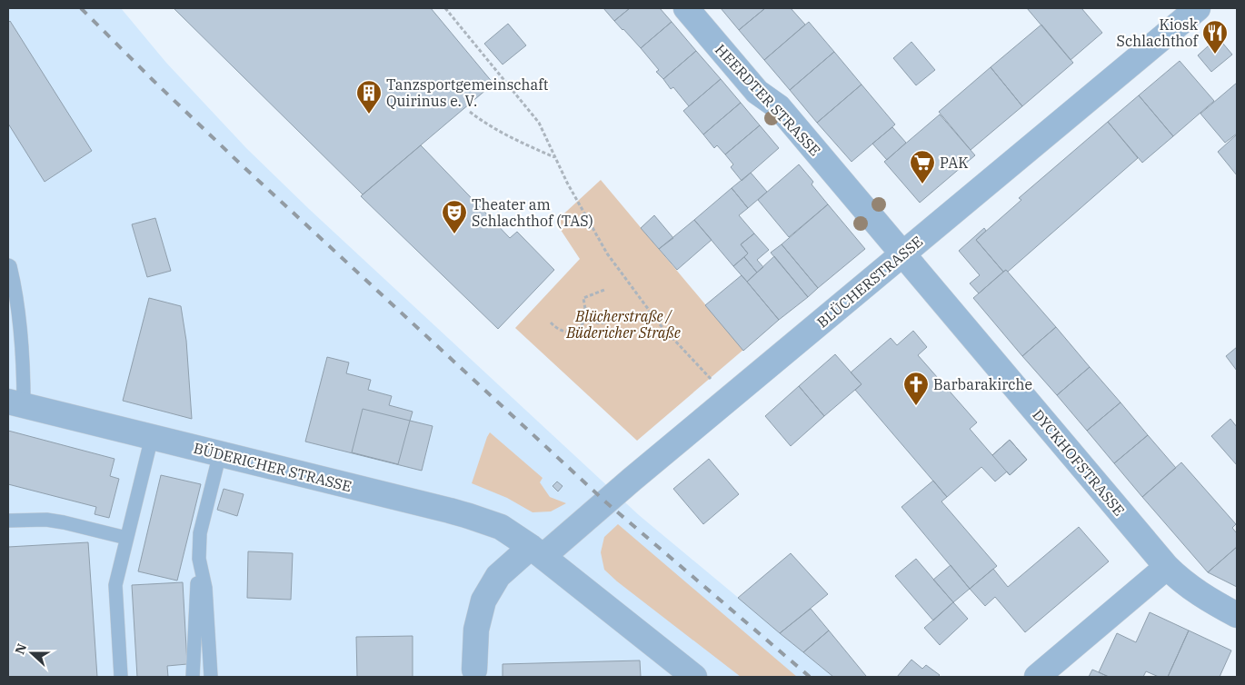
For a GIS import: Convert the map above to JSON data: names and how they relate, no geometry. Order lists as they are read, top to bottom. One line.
{"streets":{"street":["HEERDTER STRASSE","BLÜCHERSTRASSE","DYCKHOFSTRASSE","BÜDERICHER STRASSE"]},"crossings":[["HEERDTER STRASSE","BLÜCHERSTRASSE"],["HEERDTER STRASSE","DYCKHOFSTRASSE"],["BLÜCHERSTRASSE","DYCKHOFSTRASSE"],["BLÜCHERSTRASSE","BÜDERICHER STRASSE"]],"parks":["Blücherstraße / Büdericher Straße"],"places":{"restaurant":["Kiosk Schlachthof"],"building":["Tanzsportgemeinschaft Quirinus e. V."],"supermarket":["PAK"],"theatre":["Theater am Schlachthof (TAS)"],"church":["Barbarakirche"]},"north":"left"}
